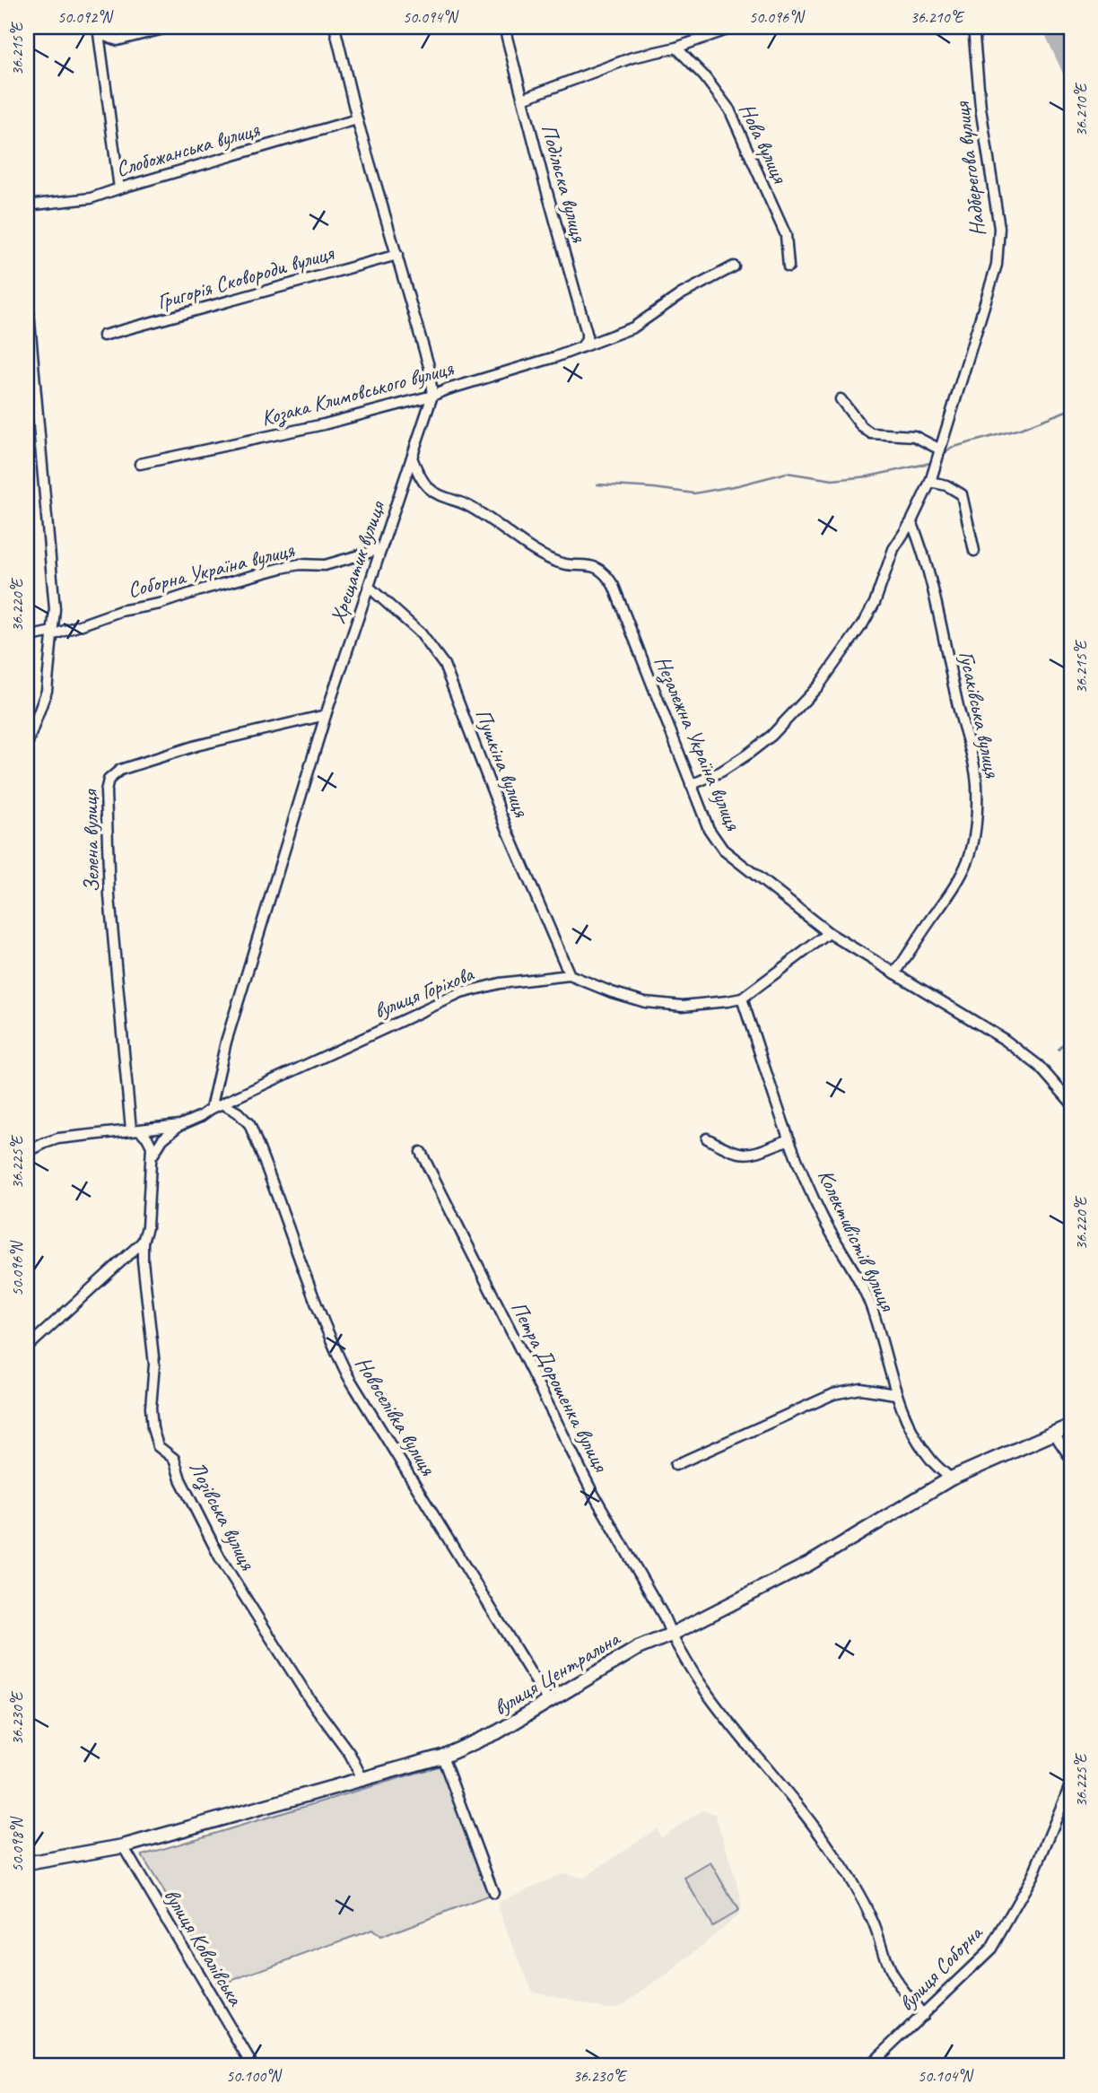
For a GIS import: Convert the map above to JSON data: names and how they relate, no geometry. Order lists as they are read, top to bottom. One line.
{"streets":{"street":["Нова вулиця","Слобожанська вулиця","Надберегова вулиця","Подільска вулиця","Григорія Сковороди вулиця","Козака Климовського вулиця","Хрещатик вулиця","Соборна Україна вулиця","Гусаківська вулиця","Незалежна Україна вулиця","Пушкіна вулиця","Зелена вулиця","вулиця Горіхова","Колективістів вулиця","Петра Дорошенка вулиця","Новоселівка вулиця","Лозівська вулиця","вулиця Центральна","вулиця Ковалівська","вулиця Соборна"]},"crossings":[["Слобожанська вулиця","Хрещатик вулиця"],["Надберегова вулиця","Гусаківська вулиця"],["Надберегова вулиця","Незалежна Україна вулиця"],["Подільска вулиця","Козака Климовського вулиця"],["Григорія Сковороди вулиця","Хрещатик вулиця"],["Козака Климовського вулиця","Хрещатик вулиця"],["Хрещатик вулиця","Соборна Україна вулиця"],["Хрещатик вулиця","Незалежна Україна вулиця"],["Хрещатик вулиця","Пушкіна вулиця"],["Хрещатик вулиця","Зелена вулиця"],["Хрещатик вулиця","вулиця Горіхова"],["Гусаківська вулиця","Незалежна Україна вулиця"],["Пушкіна вулиця","вулиця Горіхова"],["Зелена вулиця","вулиця Горіхова"],["Зелена вулиця","Лозівська вулиця"],["вулиця Горіхова","Колективістів вулиця"],["вулиця Горіхова","Новоселівка вулиця"],["вулиця Горіхова","Лозівська вулиця"],["Колективістів вулиця","вулиця Центральна"],["Петра Дорошенка вулиця","вулиця Центральна"],["Петра Дорошенка вулиця","вулиця Соборна"],["Новоселівка вулиця","вулиця Центральна"],["Лозівська вулиця","вулиця Центральна"],["вулиця Центральна","вулиця Ковалівська"]],"coordinates":["50.092°N","50.094°N","50.096°N","36.210°E","36.215°E","36.220°E","36.225°E","36.230°E","50.098°N","50.100°N","50.104°N"]}
